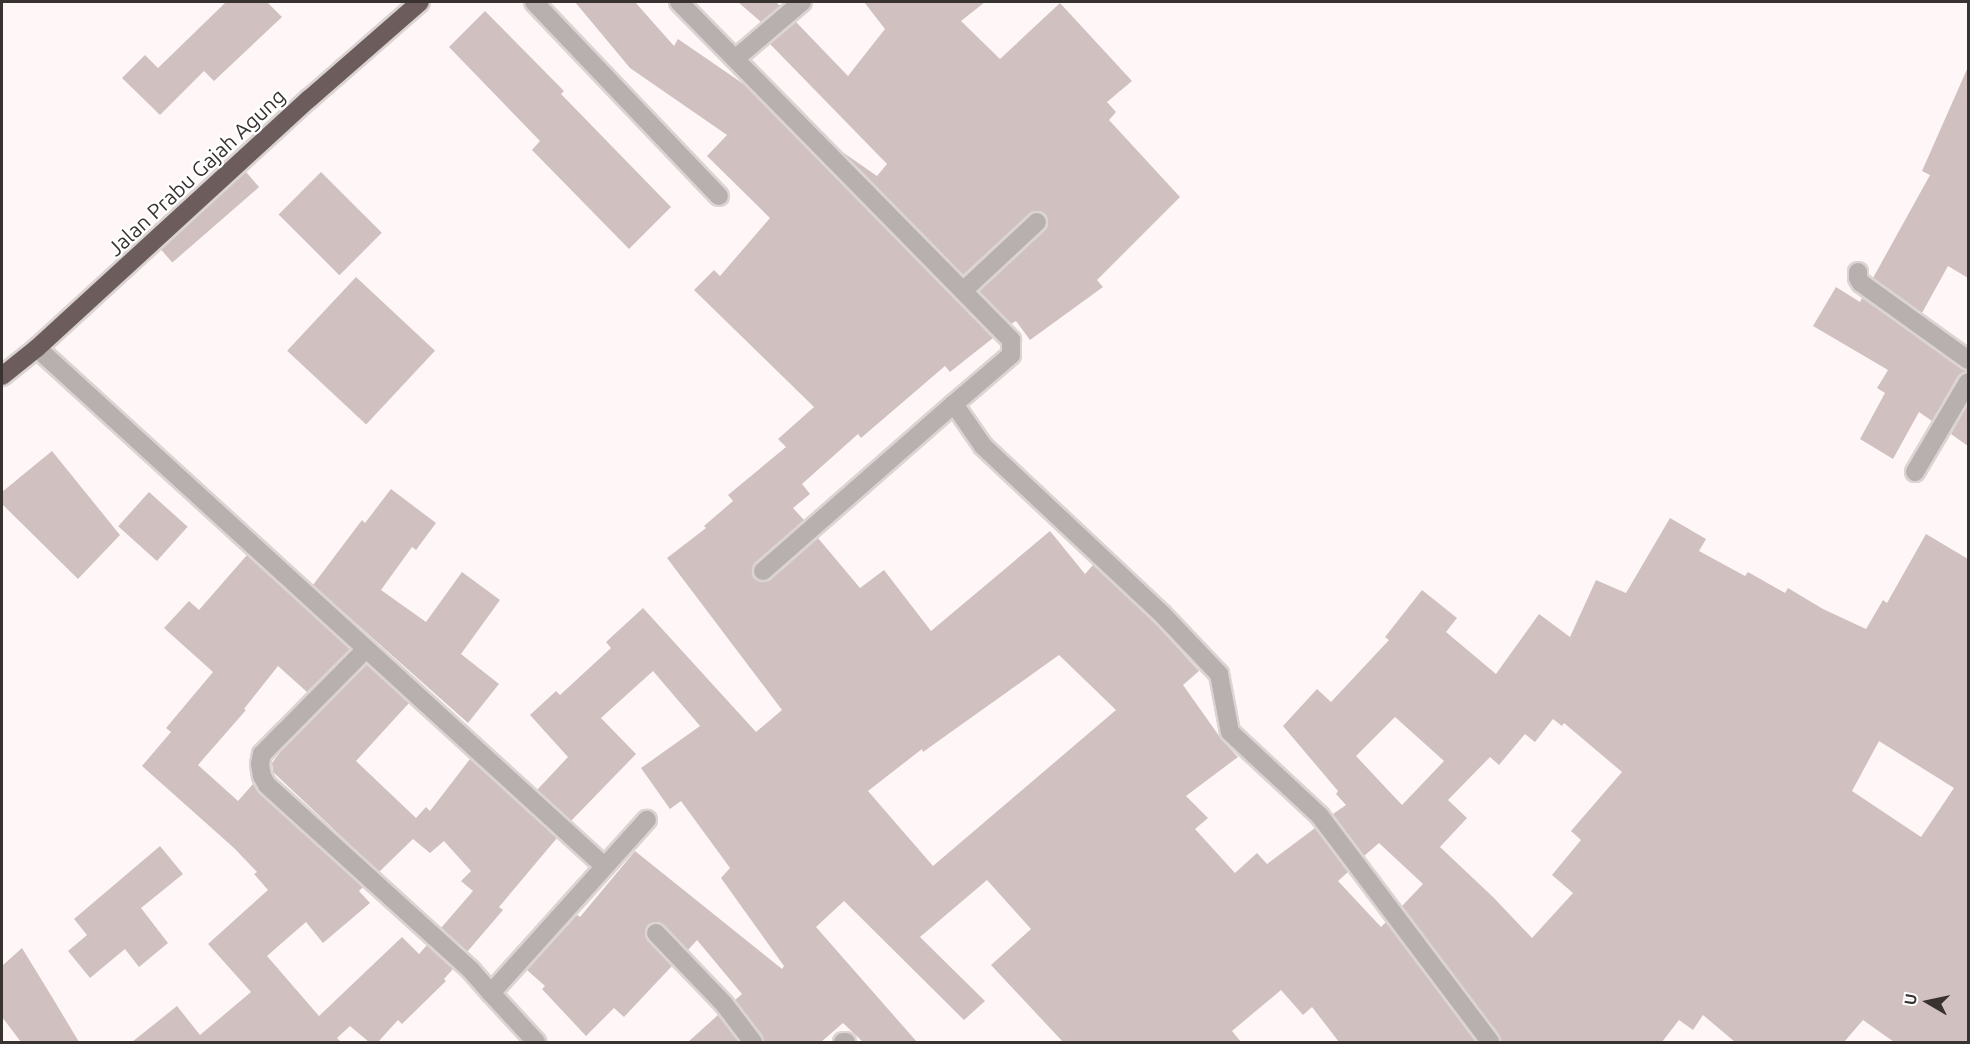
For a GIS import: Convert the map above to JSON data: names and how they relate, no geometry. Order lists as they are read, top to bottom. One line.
{"streets":{"highway":["Jalan Prabu Gajah Agung"]},"north":"left"}
